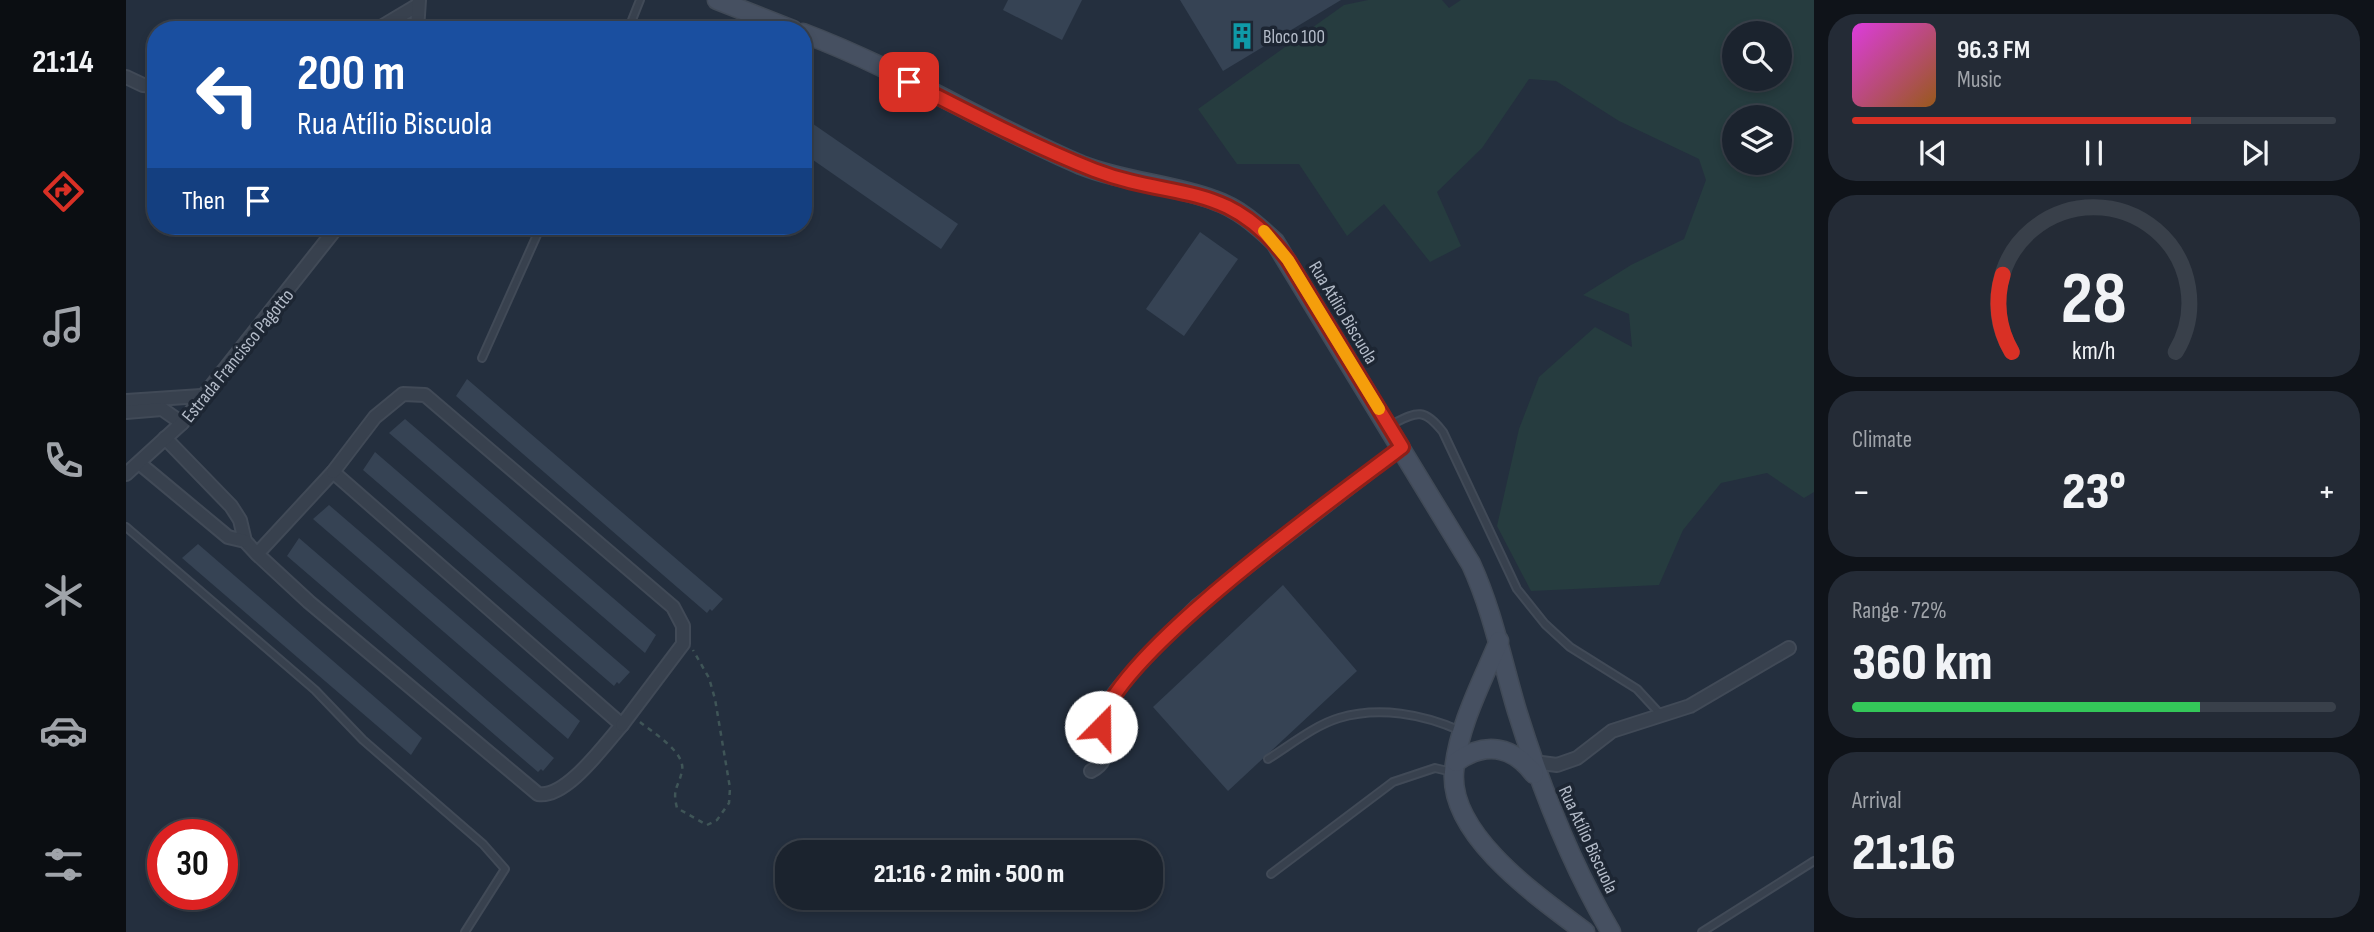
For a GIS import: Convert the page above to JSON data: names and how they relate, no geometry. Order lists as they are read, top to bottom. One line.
{"streets":{"street":["Rua Atílio Biscuola","Estrada Francisco Pagotto"]},"places":{"building":["Bloco 100"]},"page":{"tabs":"21:14","turn":["200 m","Rua Atílio Biscuola"],"song":["96.3 FM","Music"],"then":"Then","tile":["Climate",["Range · 72%","360 km"],["Arrival","21:16"]],"heat":["−","23°","+"],"limit":"30","trip":"21:16 · 2 min · 500 m","gauge":["28","km/h"]}}
